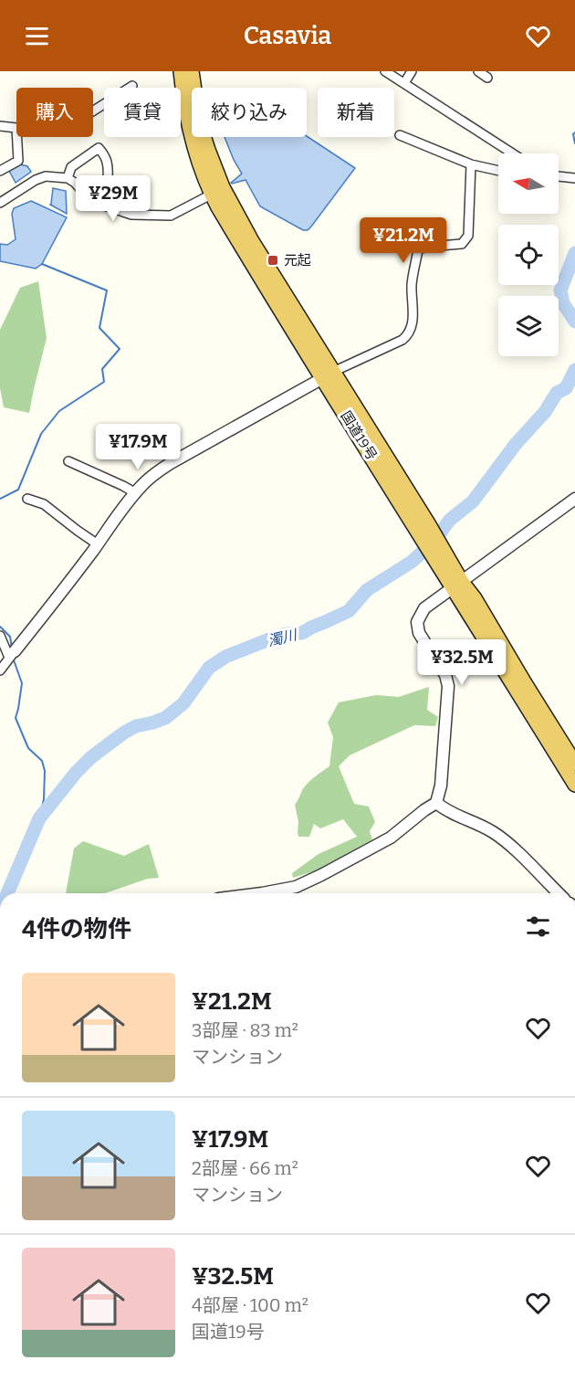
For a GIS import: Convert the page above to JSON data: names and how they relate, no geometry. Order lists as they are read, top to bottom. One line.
{"streets":{"highway":["国道19号"]},"water":["濁川"],"places":{"transit":["元起"]},"north":"left","page":{"header":"Casavia","chip":["購入","賃貸","絞り込み","新着"],"price":["¥29M","¥21.2M","¥17.9M","¥32.5M"],"heading":"4件の物件","list":[{"name":"¥21.2M","note":"3部屋 · 83 m² · マンション"},{"name":"¥17.9M","note":"2部屋 · 66 m² · マンション"},{"name":"¥32.5M","note":"4部屋 · 100 m² · 国道19号"}]}}
